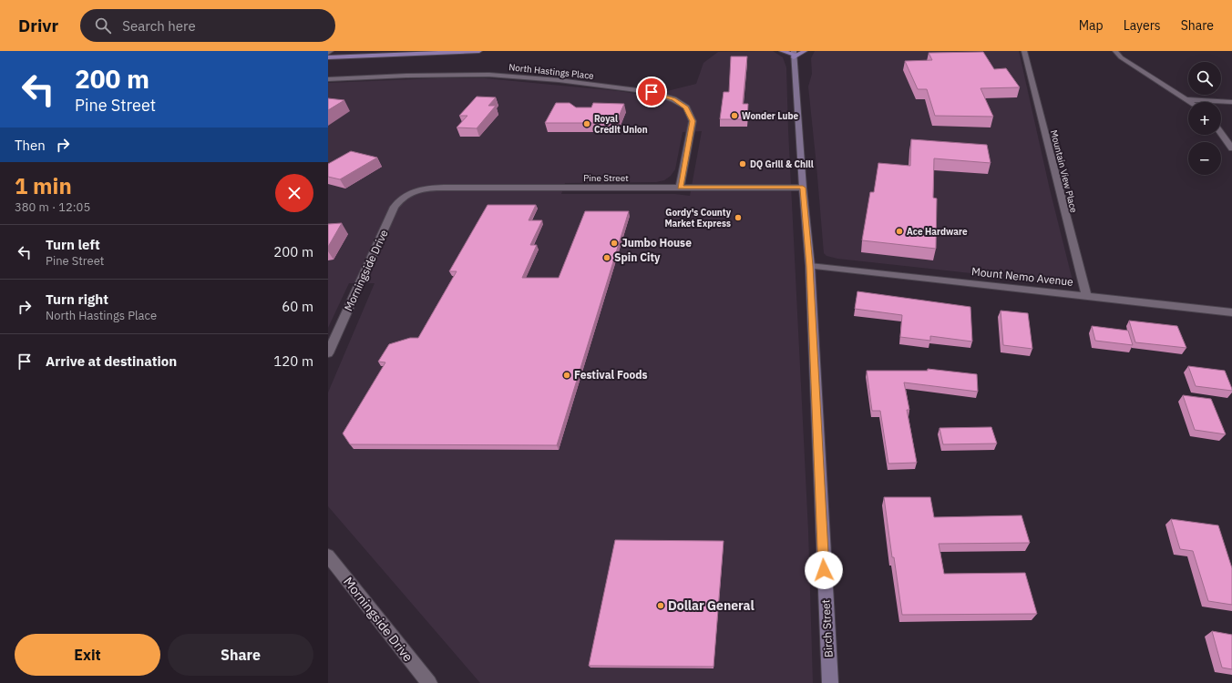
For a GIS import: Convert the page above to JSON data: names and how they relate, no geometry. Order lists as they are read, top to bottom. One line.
{"streets":{"main road":["Birch Street"],"street":["North Hastings Place","Mountain View Place","Pine Street","Morningside Drive","Mount Nemo Avenue"]},"crossings":[["North Hastings Place","Pine Street"],["Mountain View Place","Mount Nemo Avenue"],["Pine Street","Morningside Drive"],["Pine Street","Birch Street"],["Mount Nemo Avenue","Birch Street"]],"places":["Wonder Lube","Royal Credit Union","DQ Grill & Chill","Gordy's County Market Express","Ace Hardware","Jumbo House","Spin City","Festival Foods","Dollar General"],"page":{"header":"Drivr","search":"Search here","nav":["Map","Layers","Share"],"turn":["200 m","Pine Street"],"map_buttons":["+","−"],"then":"Then","heading":["1 min","380 m · 12:05"],"list":[{"name":"Turn left","note":"Pine Street","value":"200 m"},{"name":"Turn right","note":"North Hastings Place","value":"60 m"},{"name":"Arrive at destination","value":"120 m"}],"buttons":["Exit","Share"]}}
